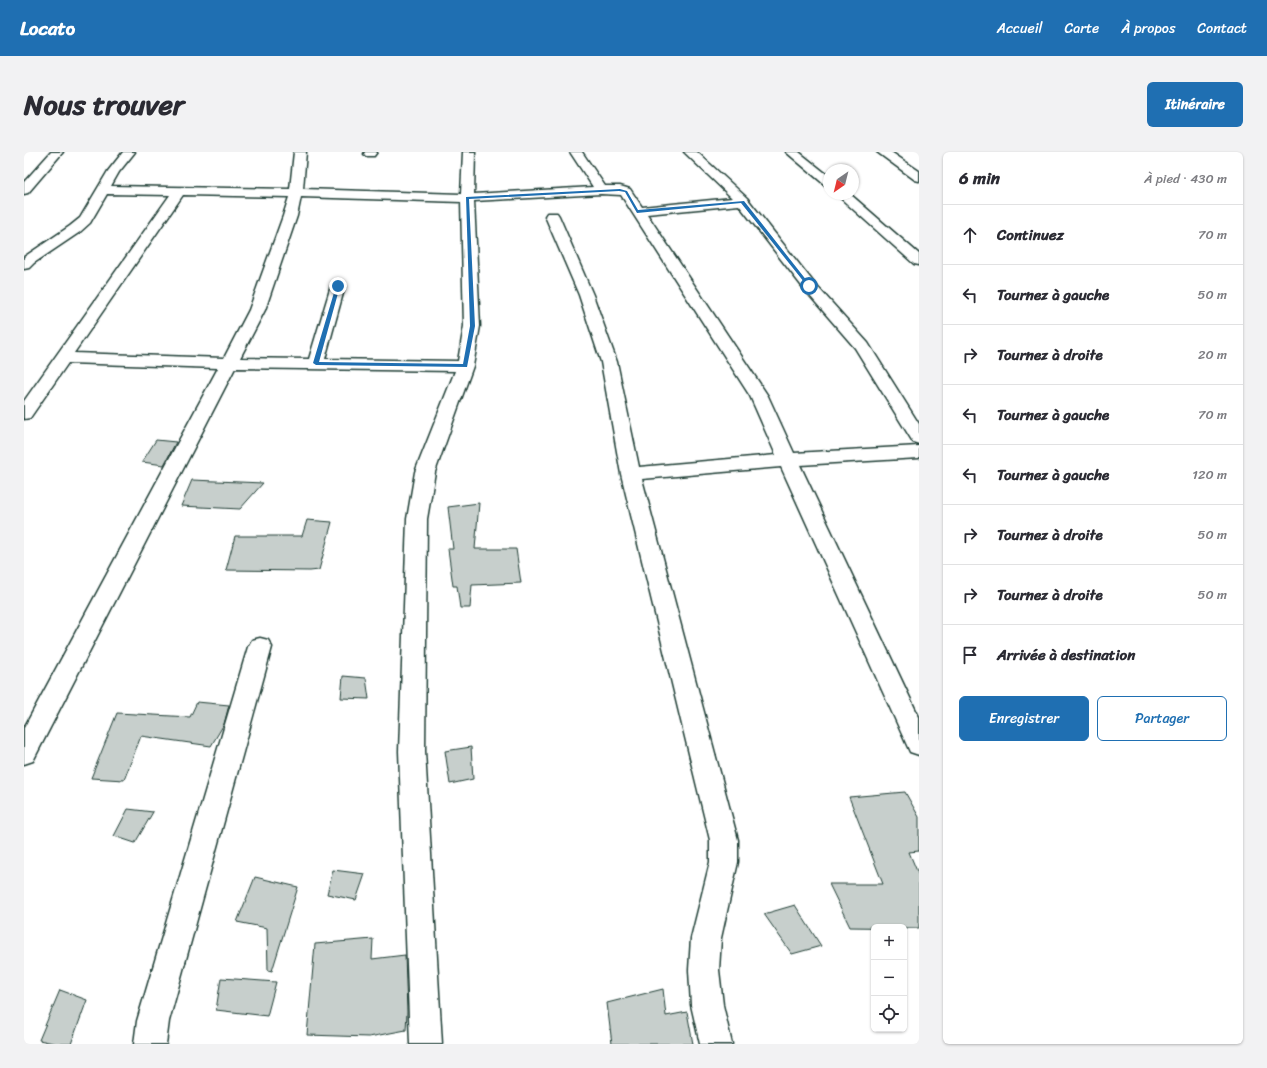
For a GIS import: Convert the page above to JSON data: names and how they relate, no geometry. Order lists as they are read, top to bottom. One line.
{"north":"bottom left","page":{"header":"Locato","nav":["Accueil","Carte","À propos","Contact"],"title":"Nous trouver","buttons":["Itinéraire",["Enregistrer","Partager"]],"heading":["6 min","À pied · 430 m"],"list":[["Continuez","70 m"],["Tournez à gauche","50 m"],["Tournez à droite","20 m"],["Tournez à gauche","70 m"],["Tournez à gauche","120 m"],["Tournez à droite","50 m"],["Tournez à droite","50 m"],"Arrivée à destination"],"map_buttons":["+","−"]}}
